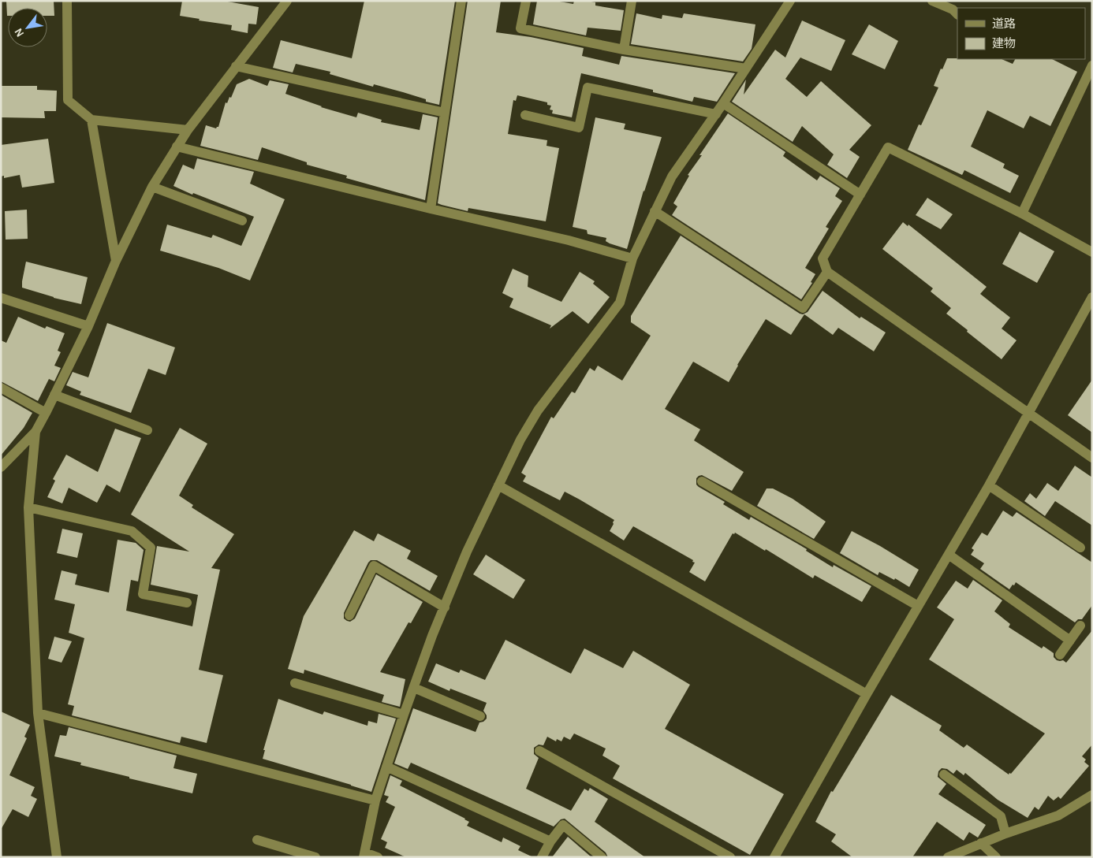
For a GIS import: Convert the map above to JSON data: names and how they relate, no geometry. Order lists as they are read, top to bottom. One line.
{"legend":["道路","建物"],"north":"bottom left"}
